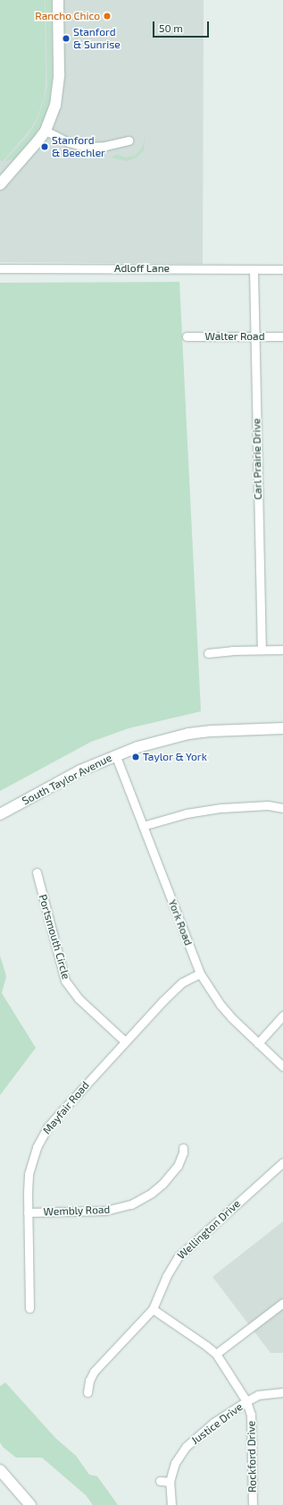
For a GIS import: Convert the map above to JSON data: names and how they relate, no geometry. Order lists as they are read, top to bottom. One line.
{"streets":{"street":["Adloff Lane","Walter Road","Carl Prairie Drive","South Taylor Avenue","York Road","Portsmouth Circle","Mayfair Road","Wembly Road","Wellington Drive","Justice Drive","Rockford Drive"]},"crossings":[["Adloff Lane","Carl Prairie Drive"],["Walter Road","Carl Prairie Drive"],["South Taylor Avenue","York Road"],["York Road","Mayfair Road"],["Portsmouth Circle","Mayfair Road"],["Mayfair Road","Wembly Road"],["Wellington Drive","Rockford Drive"],["Justice Drive","Rockford Drive"]],"places":["Rancho Chico","Stanford & Sunrise","Stanford & Beechler","Taylor & York"],"scale_bar":"50 m"}
